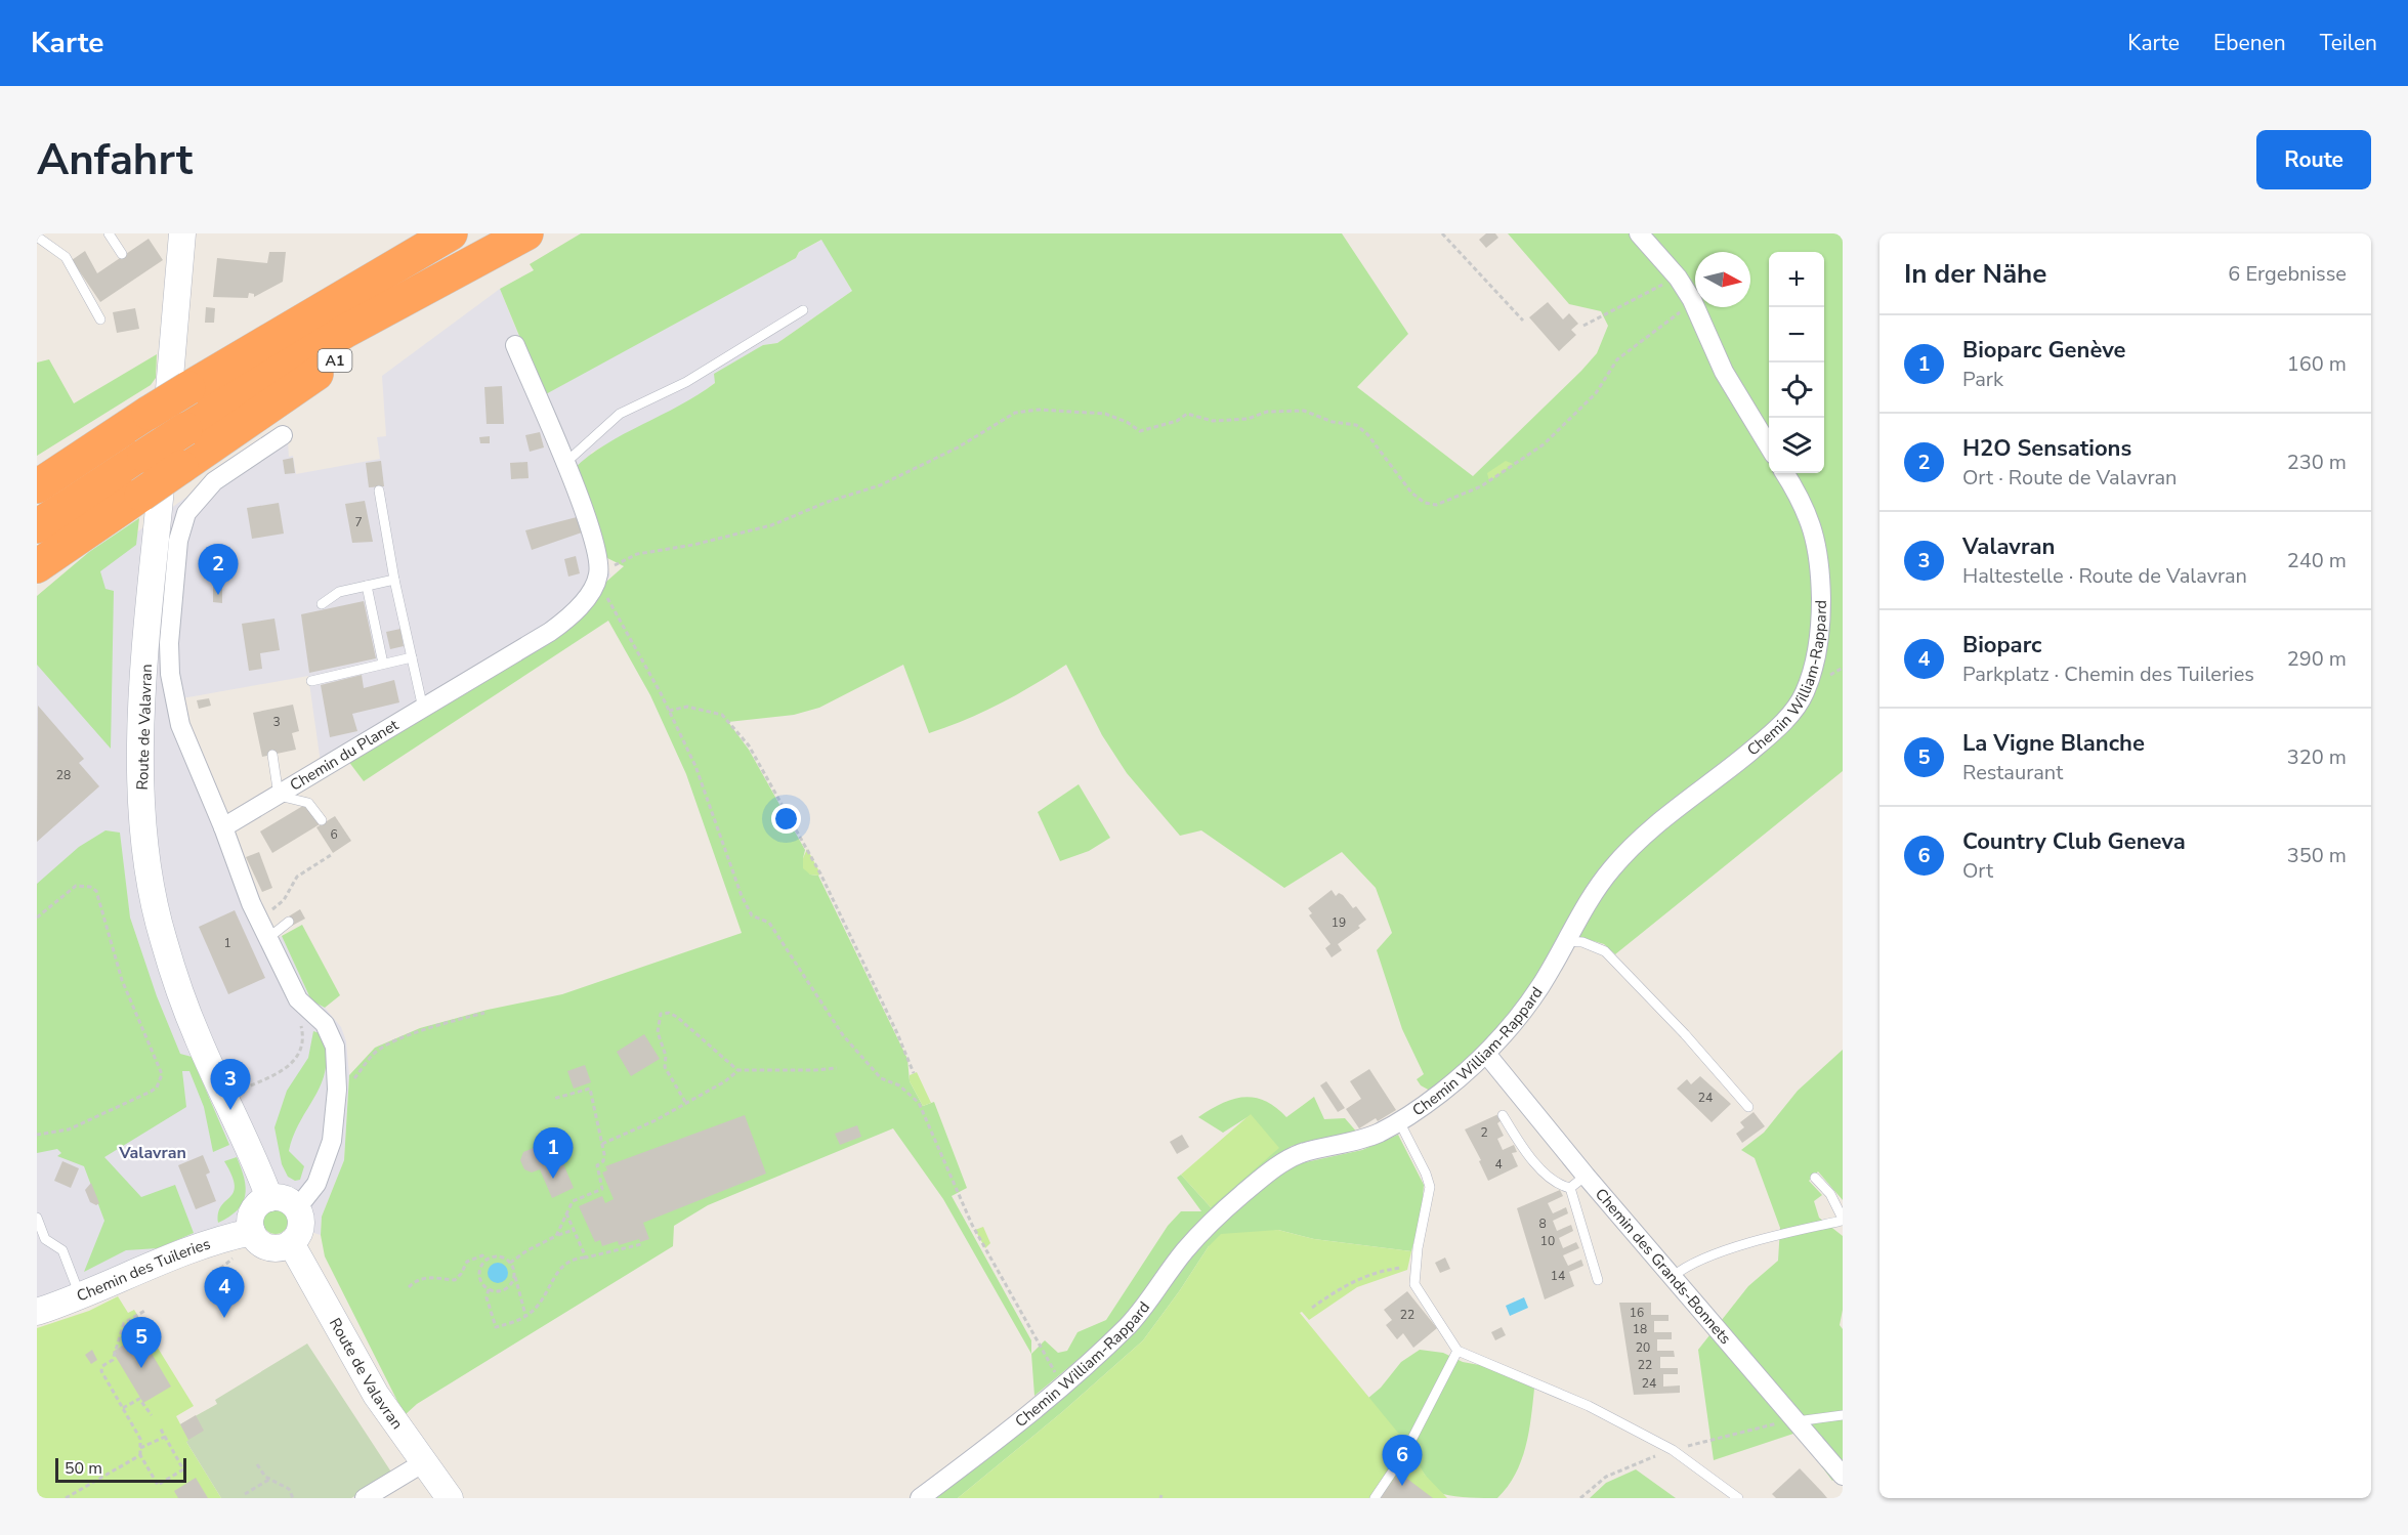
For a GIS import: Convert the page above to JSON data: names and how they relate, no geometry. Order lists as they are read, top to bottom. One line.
{"streets":{"highway":["A1"],"street":["Chemin William-Rappard","Route de Valavran","Chemin du Planet","Chemin des Grands-Bonnets","Chemin des Tuileries"]},"crossings":[["Chemin William-Rappard","Chemin des Grands-Bonnets"],["Route de Valavran","Chemin des Tuileries"]],"districts":["Valavran"],"house_numbers":["7","3","28","6","19","1","24","2","4","8","10","14","16","22","18","20","22","24"],"scale_bar":"50 m","north":"right","page":{"header":"Karte","nav":["Karte","Ebenen","Teilen"],"buttons":"Route","title":"Anfahrt","heading":["In der Nähe","6 Ergebnisse"],"map_buttons":["+","−"],"list":[{"mark":"1","name":"Bioparc Genève","note":"Park","value":"160 m"},{"mark":"2","name":"H2O Sensations","note":"Ort · Route de Valavran","value":"230 m"},{"mark":"3","name":"Valavran","note":"Haltestelle · Route de Valavran","value":"240 m"},{"mark":"4","name":"Bioparc","note":"Parkplatz · Chemin des Tuileries","value":"290 m"},{"mark":"5","name":"La Vigne Blanche","note":"Restaurant","value":"320 m"},{"mark":"6","name":"Country Club Geneva","note":"Ort","value":"350 m"}],"pins":["2","3","1","4","5","6"],"scale":"50 m"}}
